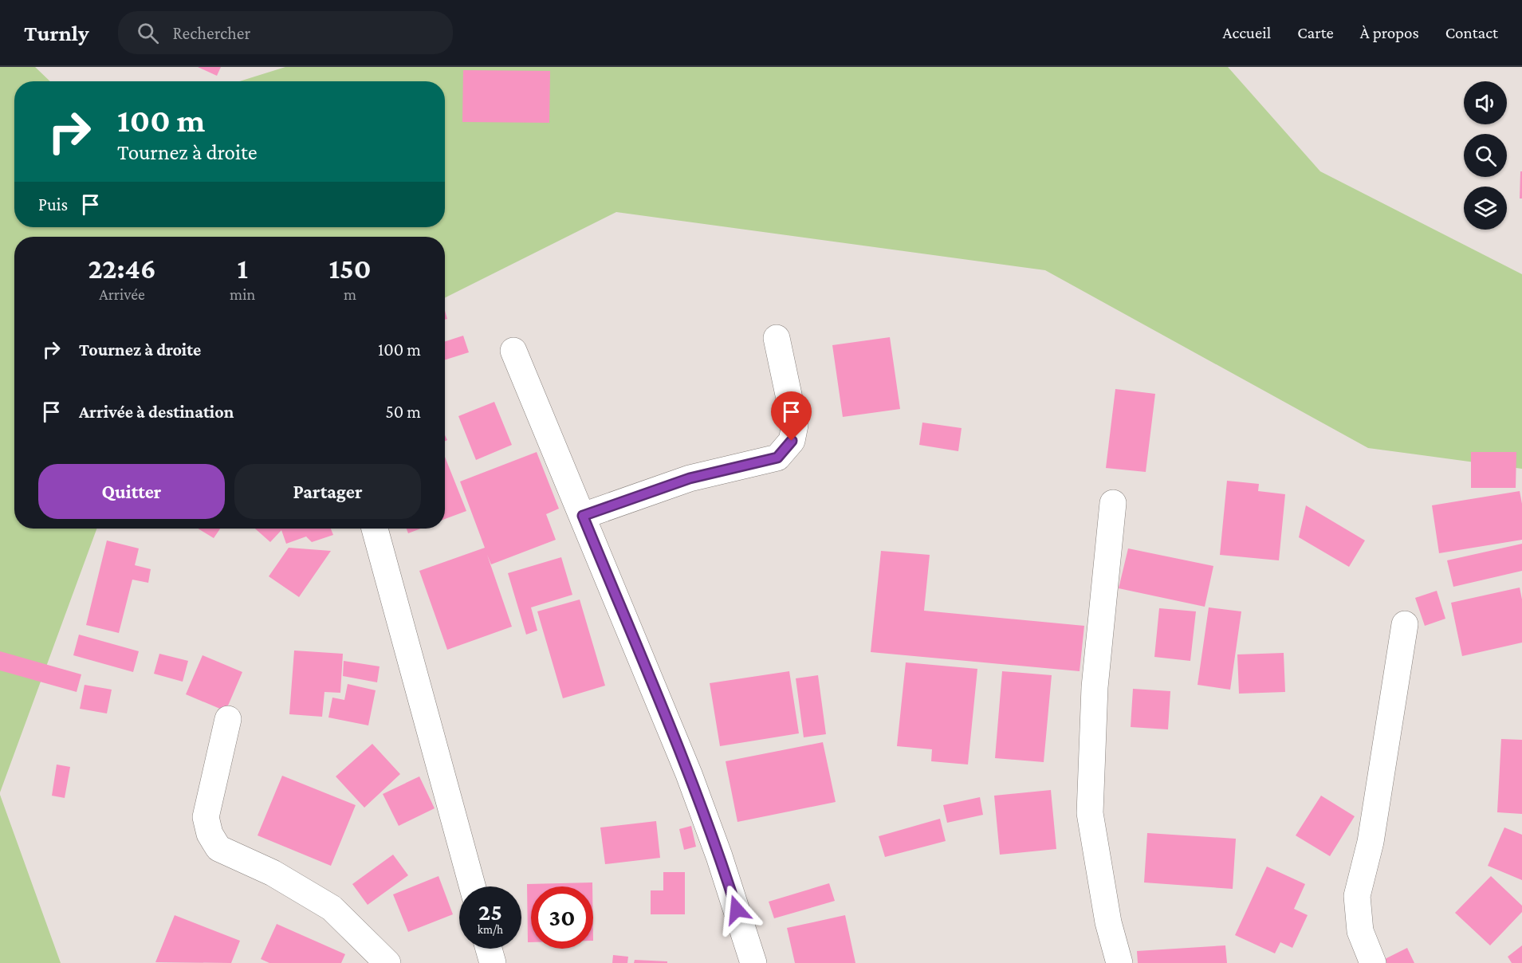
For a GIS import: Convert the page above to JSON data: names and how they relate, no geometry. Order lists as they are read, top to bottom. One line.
{"page":{"header":"Turnly","search":"Rechercher","nav":["Accueil","Carte","À propos","Contact"],"turn":["100 m","Tournez à droite"],"then":"Puis","eta":["22:46","Arrivée","1","min","150","m"],"list":[{"name":"Tournez à droite","value":"100 m"},{"name":"Arrivée à destination","value":"50 m"}],"buttons":["Quitter","Partager"],"speed":"25 km/h","limit":"30"}}
